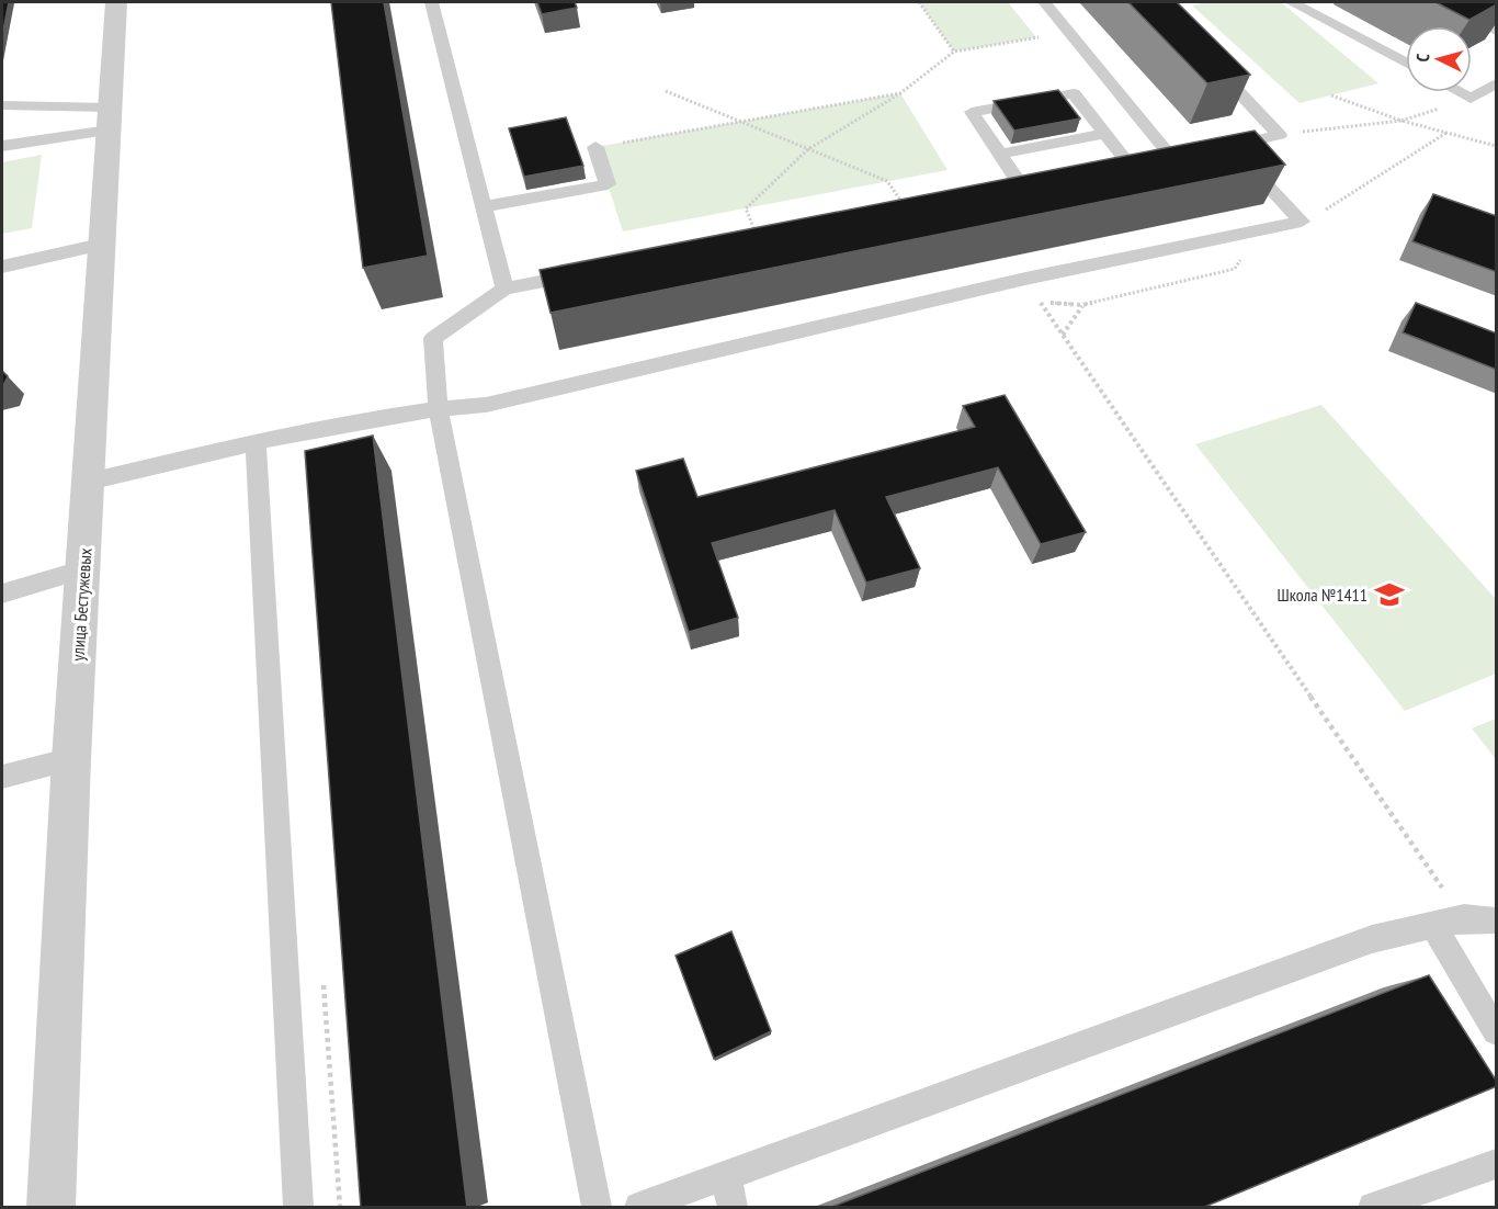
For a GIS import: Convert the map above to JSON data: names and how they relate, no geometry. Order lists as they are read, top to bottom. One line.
{"streets":{"street":["улица Бестужевых"]},"places":{"school or university":["Школа №1411"]},"north":"left"}
